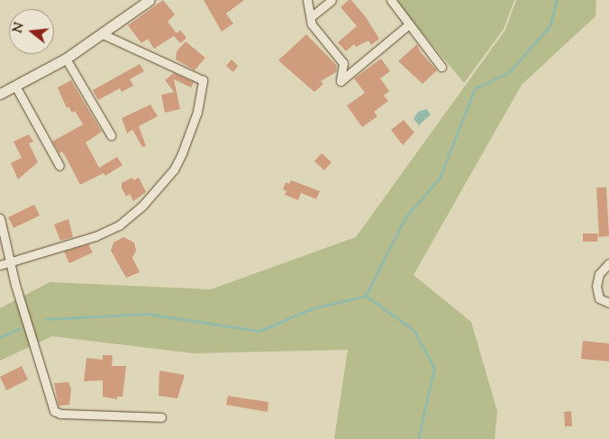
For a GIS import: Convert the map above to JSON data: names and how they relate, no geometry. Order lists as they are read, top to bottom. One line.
{"north":"left"}
